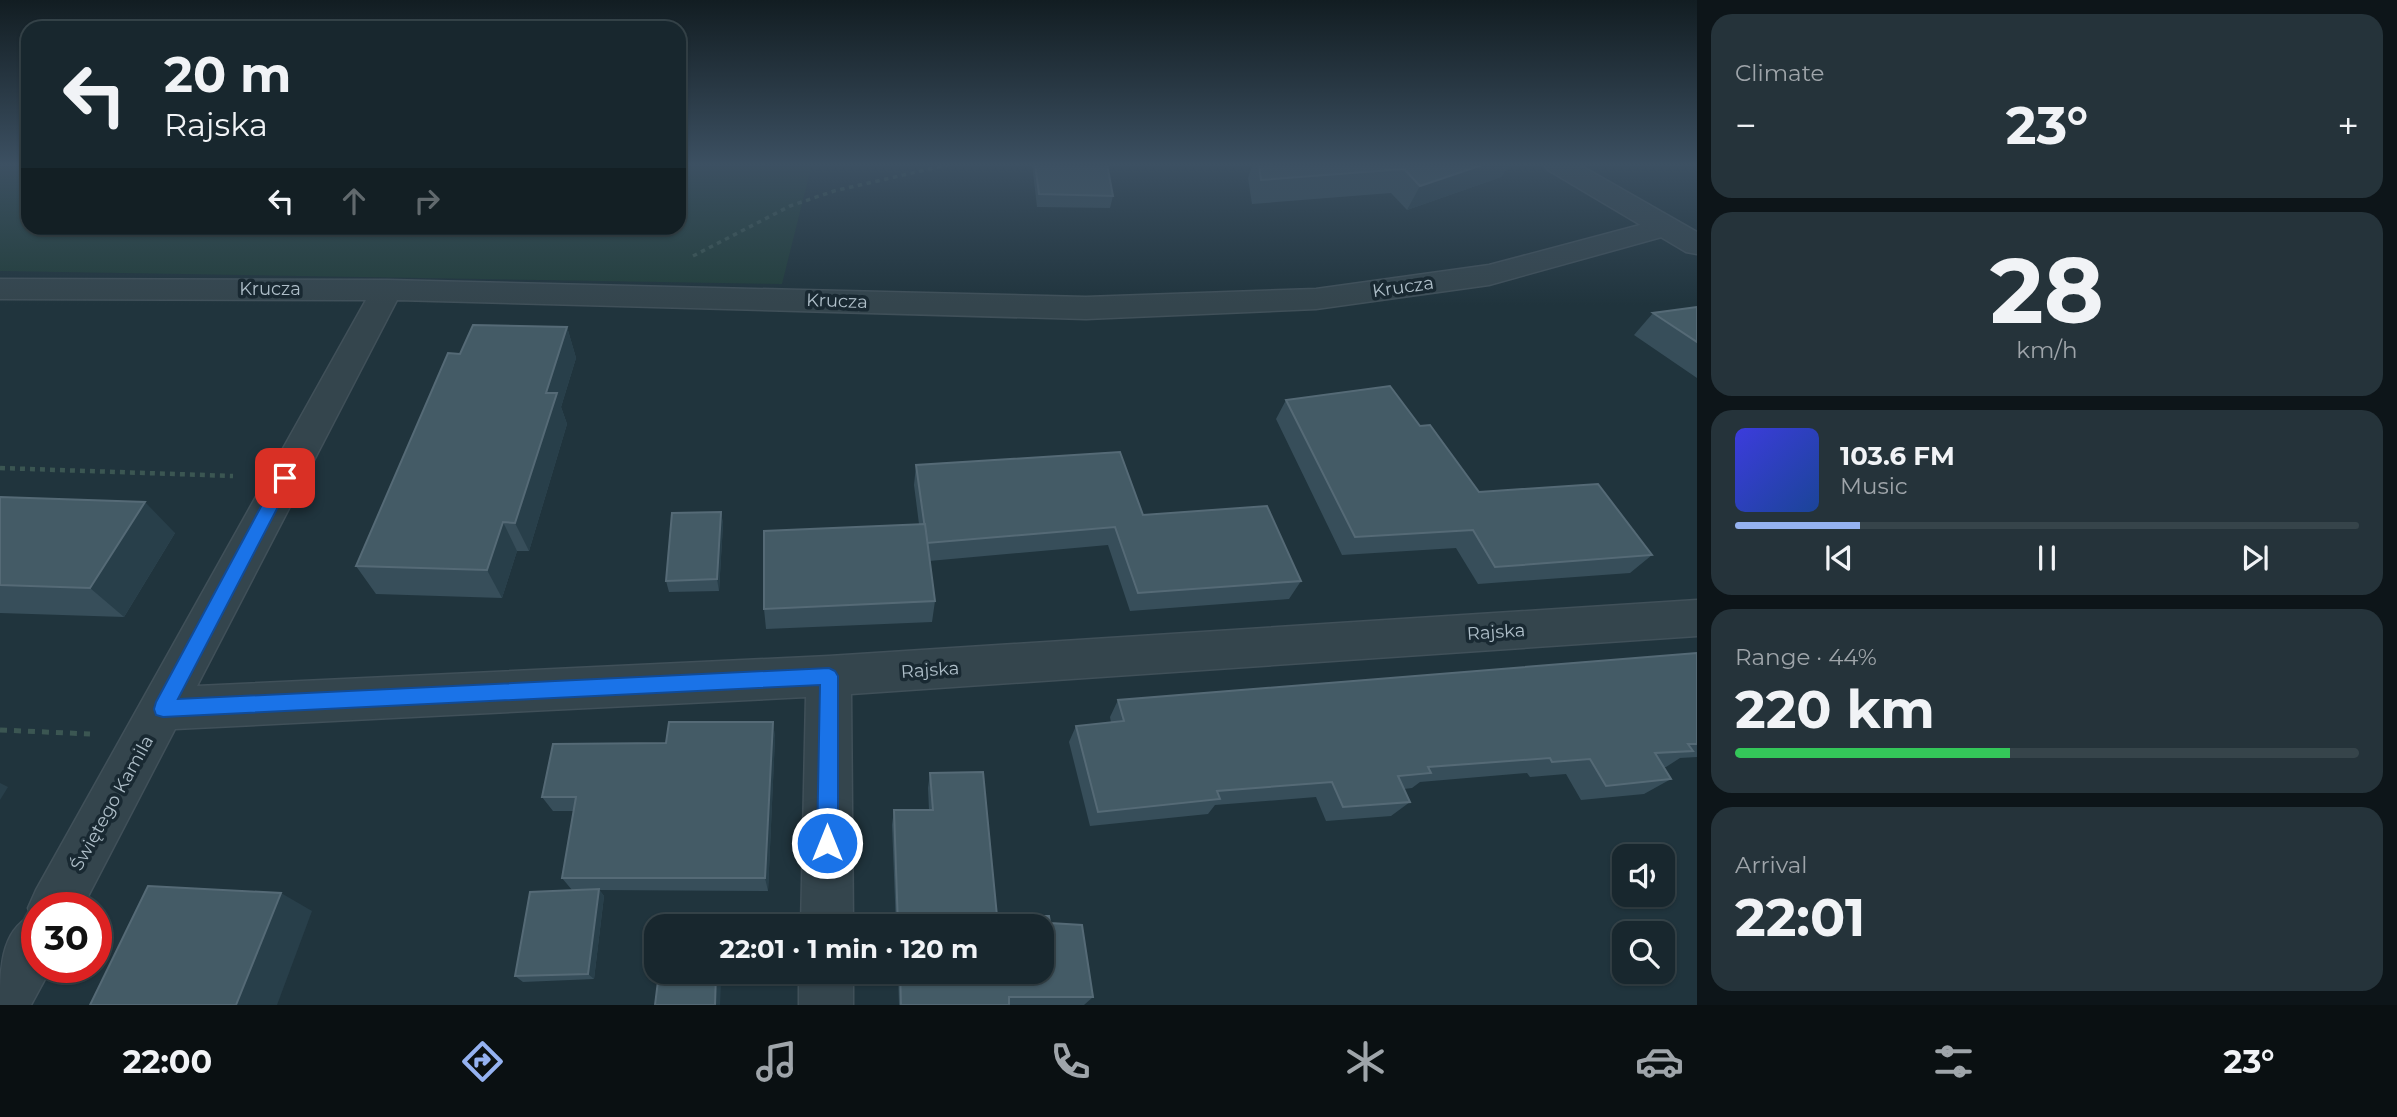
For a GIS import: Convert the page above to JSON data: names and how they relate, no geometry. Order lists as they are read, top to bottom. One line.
{"streets":{"street":["Krucza","Rajska","Świętego Kamila"]},"crossings":[["Krucza","Świętego Kamila"],["Rajska","Świętego Kamila"]],"page":{"tile":["Climate",["28","km/h"],["Range · 44%","220 km"],["Arrival","22:01"]],"turn":["20 m","Rajska"],"heat":["−","23°","+"],"song":["103.6 FM","Music"],"limit":"30","trip":"22:01 · 1 min · 120 m","tabs":["22:00","23°"]}}
